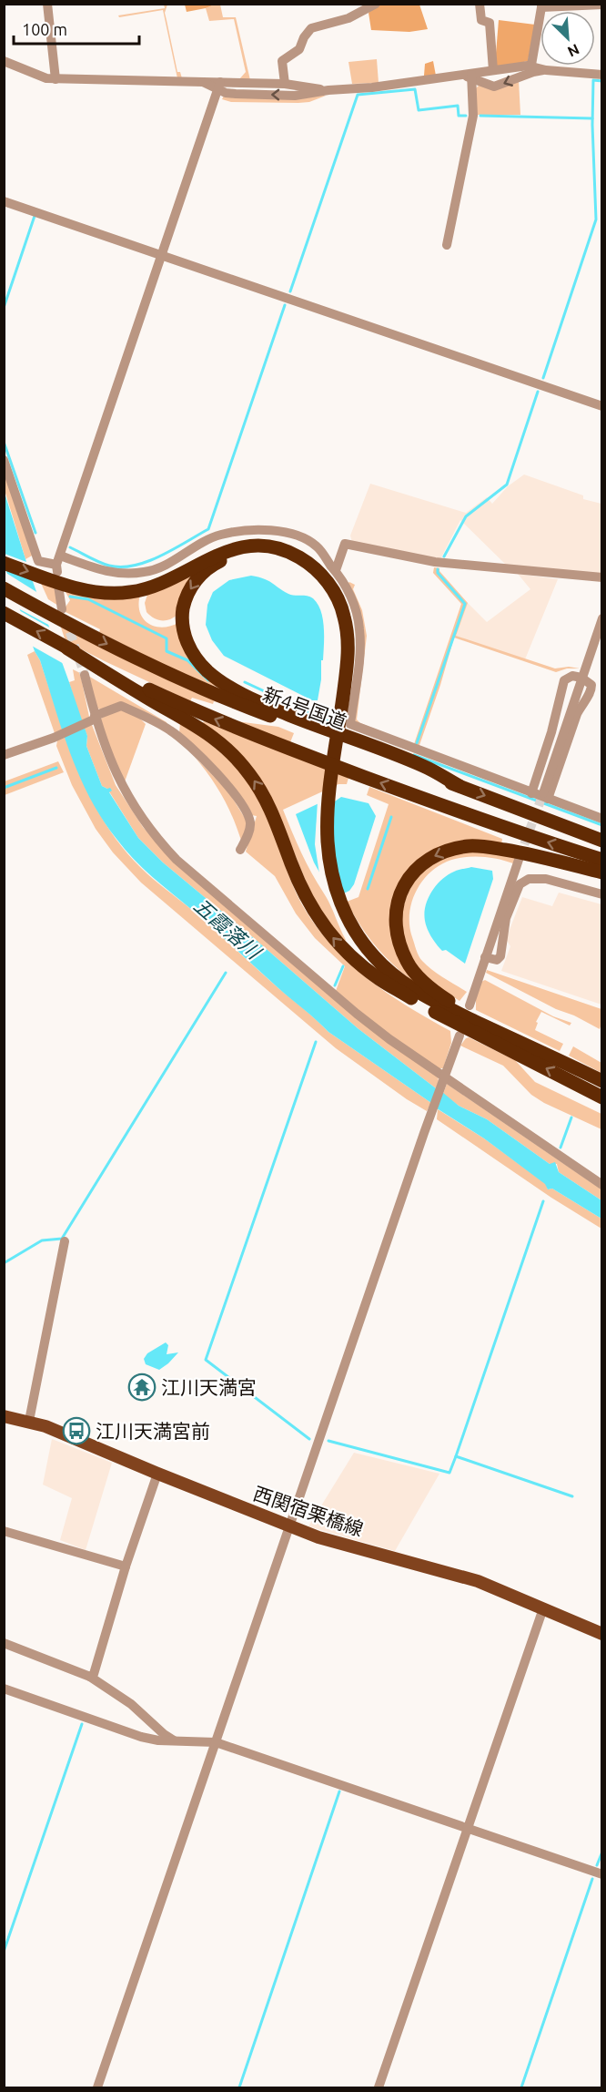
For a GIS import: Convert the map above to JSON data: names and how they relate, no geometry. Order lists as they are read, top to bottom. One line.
{"streets":{"highway":["新4号国道"],"main road":["西関宿栗橋線"]},"water":["五霞落川"],"places":{"temple":["江川天満宮"],"bus stop":["江川天満宮前"]},"scale_bar":"100 m","north":"bottom right"}
